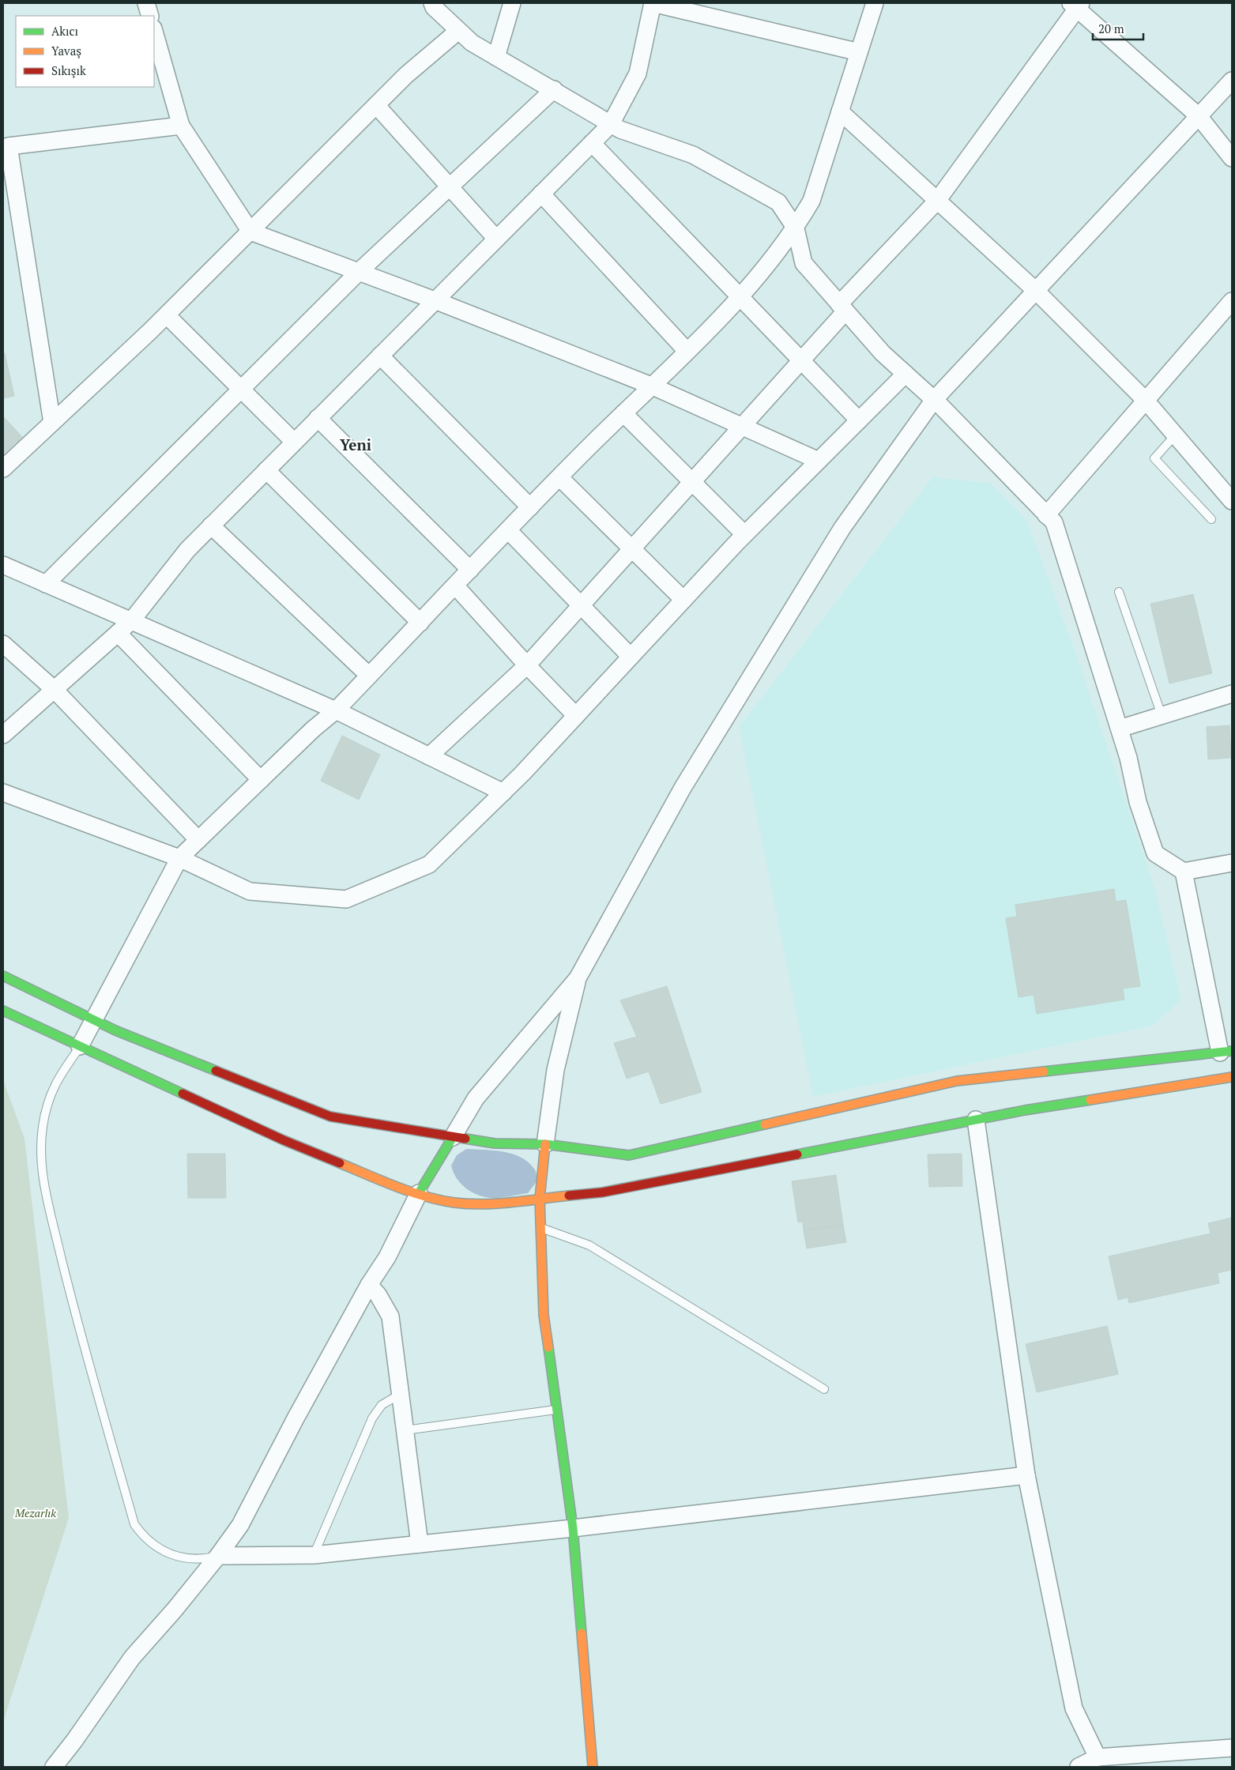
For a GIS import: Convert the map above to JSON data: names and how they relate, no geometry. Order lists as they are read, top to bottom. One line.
{"districts":["Yeni"],"parks":["Mezarlık"],"legend":["Akıcı","Yavaş","Sıkışık"],"scale_bar":"20 m"}
